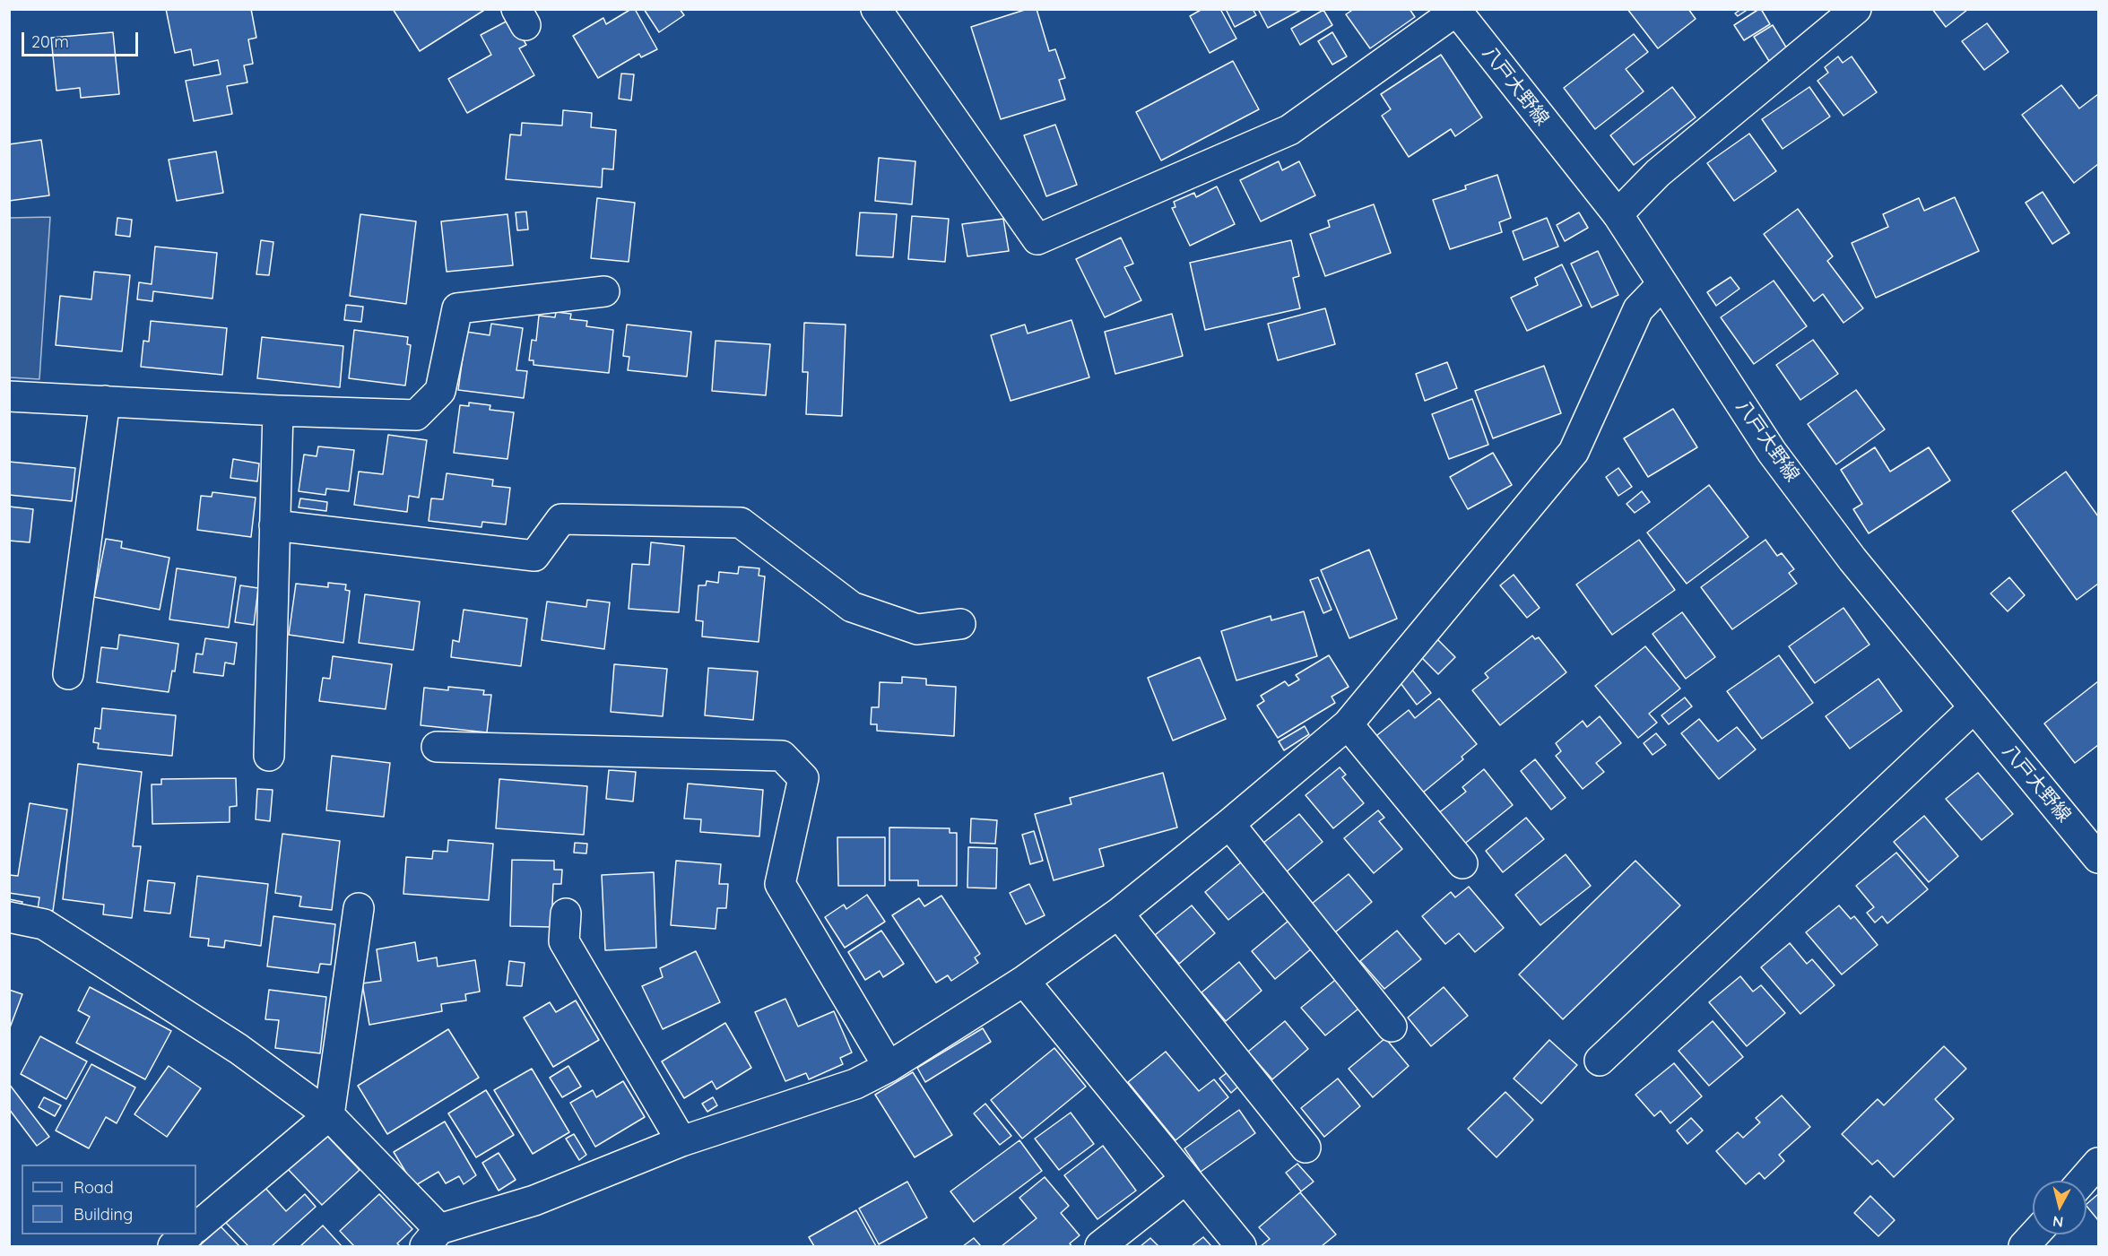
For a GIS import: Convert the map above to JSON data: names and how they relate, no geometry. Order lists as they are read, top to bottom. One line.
{"streets":{"street":["八戸大野線"]},"legend":["Road","Building"],"scale_bar":"20 m","north":"bottom"}
